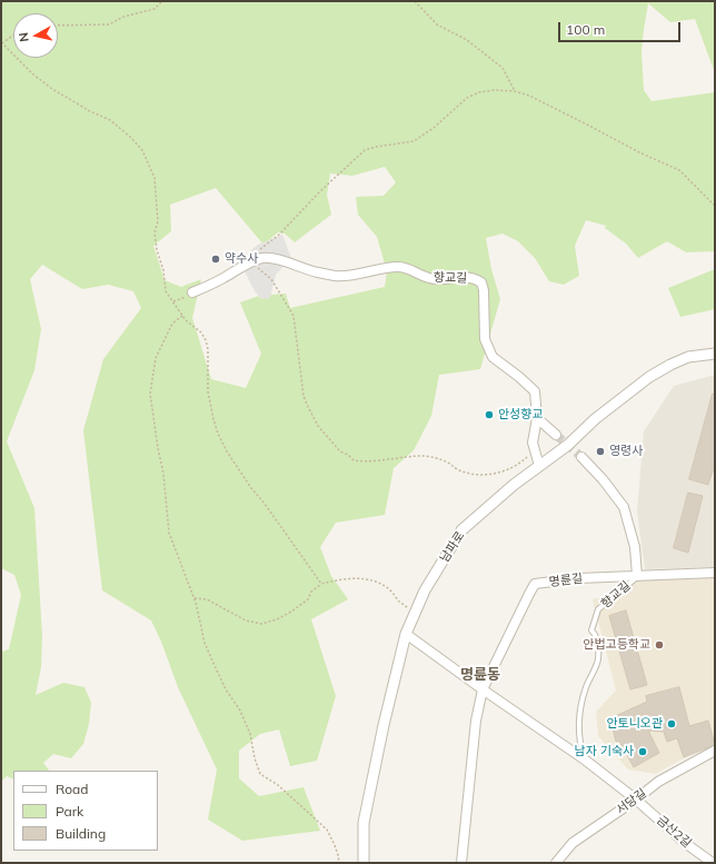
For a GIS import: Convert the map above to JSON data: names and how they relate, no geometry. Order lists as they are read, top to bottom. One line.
{"streets":{"street":["향교길","남파로","명륜길","서당길","금산2길"]},"crossings":[["향교길","명륜길"],["서당길","금산2길"]],"districts":["명륜동"],"places":["약수사","안성향교","영령사","안법고등학교","안토니오관","남자 기숙사"],"legend":["Road","Park","Building"],"scale_bar":"100 m","north":"left"}
